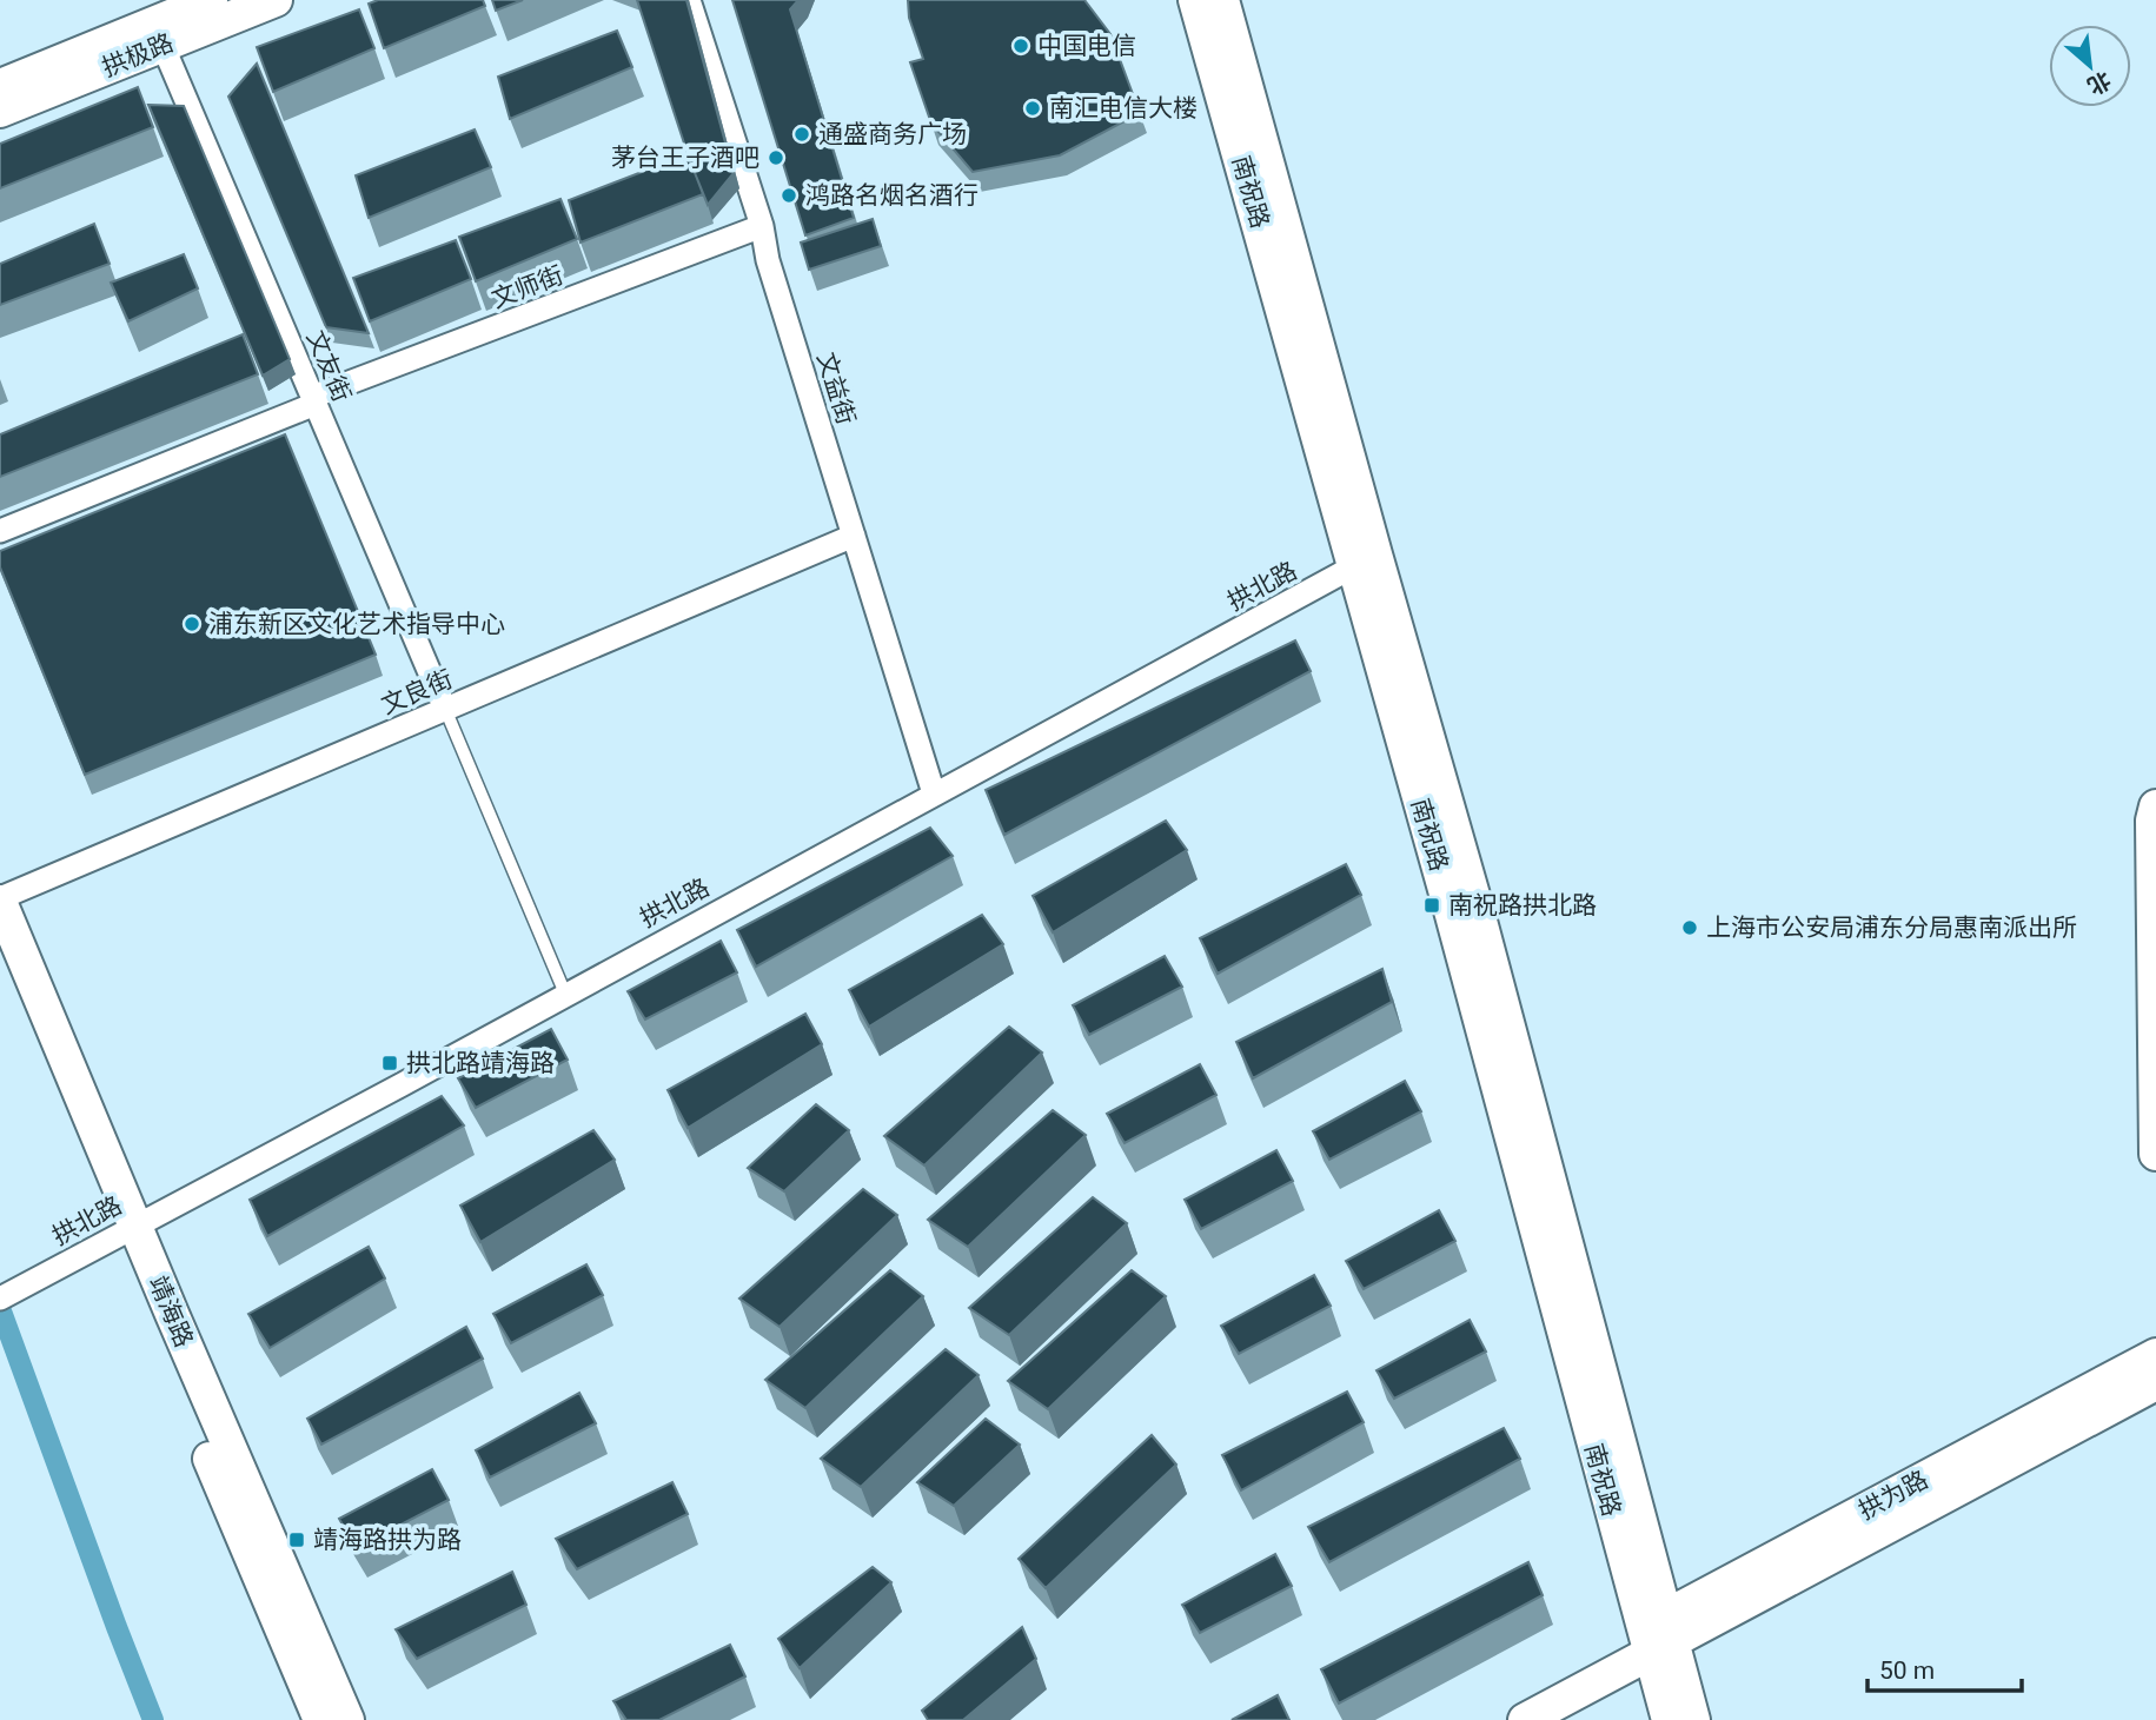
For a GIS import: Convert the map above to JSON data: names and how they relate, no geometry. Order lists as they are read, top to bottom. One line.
{"streets":{"main road":["拱极路","南祝路","靖海路","拱为路"],"street":["文师街","文友街","文益街","拱北路","文良街"]},"crossings":[["拱极路","文友街"],["南祝路","拱北路"],["南祝路","拱为路"],["文师街","文友街"],["文师街","文益街"],["文友街","文良街"],["文益街","拱北路"],["文益街","文良街"],["拱北路","靖海路"],["文良街","靖海路"]],"places":{"other":["中国电信","南汇电信大楼","通盛商务广场","茅台王子酒吧","鸿路名烟名酒行","浦东新区文化艺术指导中心","上海市公安局浦东分局惠南派出所"],"transit":["南祝路拱北路","拱北路靖海路","靖海路拱为路"]},"scale_bar":"50 m","north":"bottom right"}
